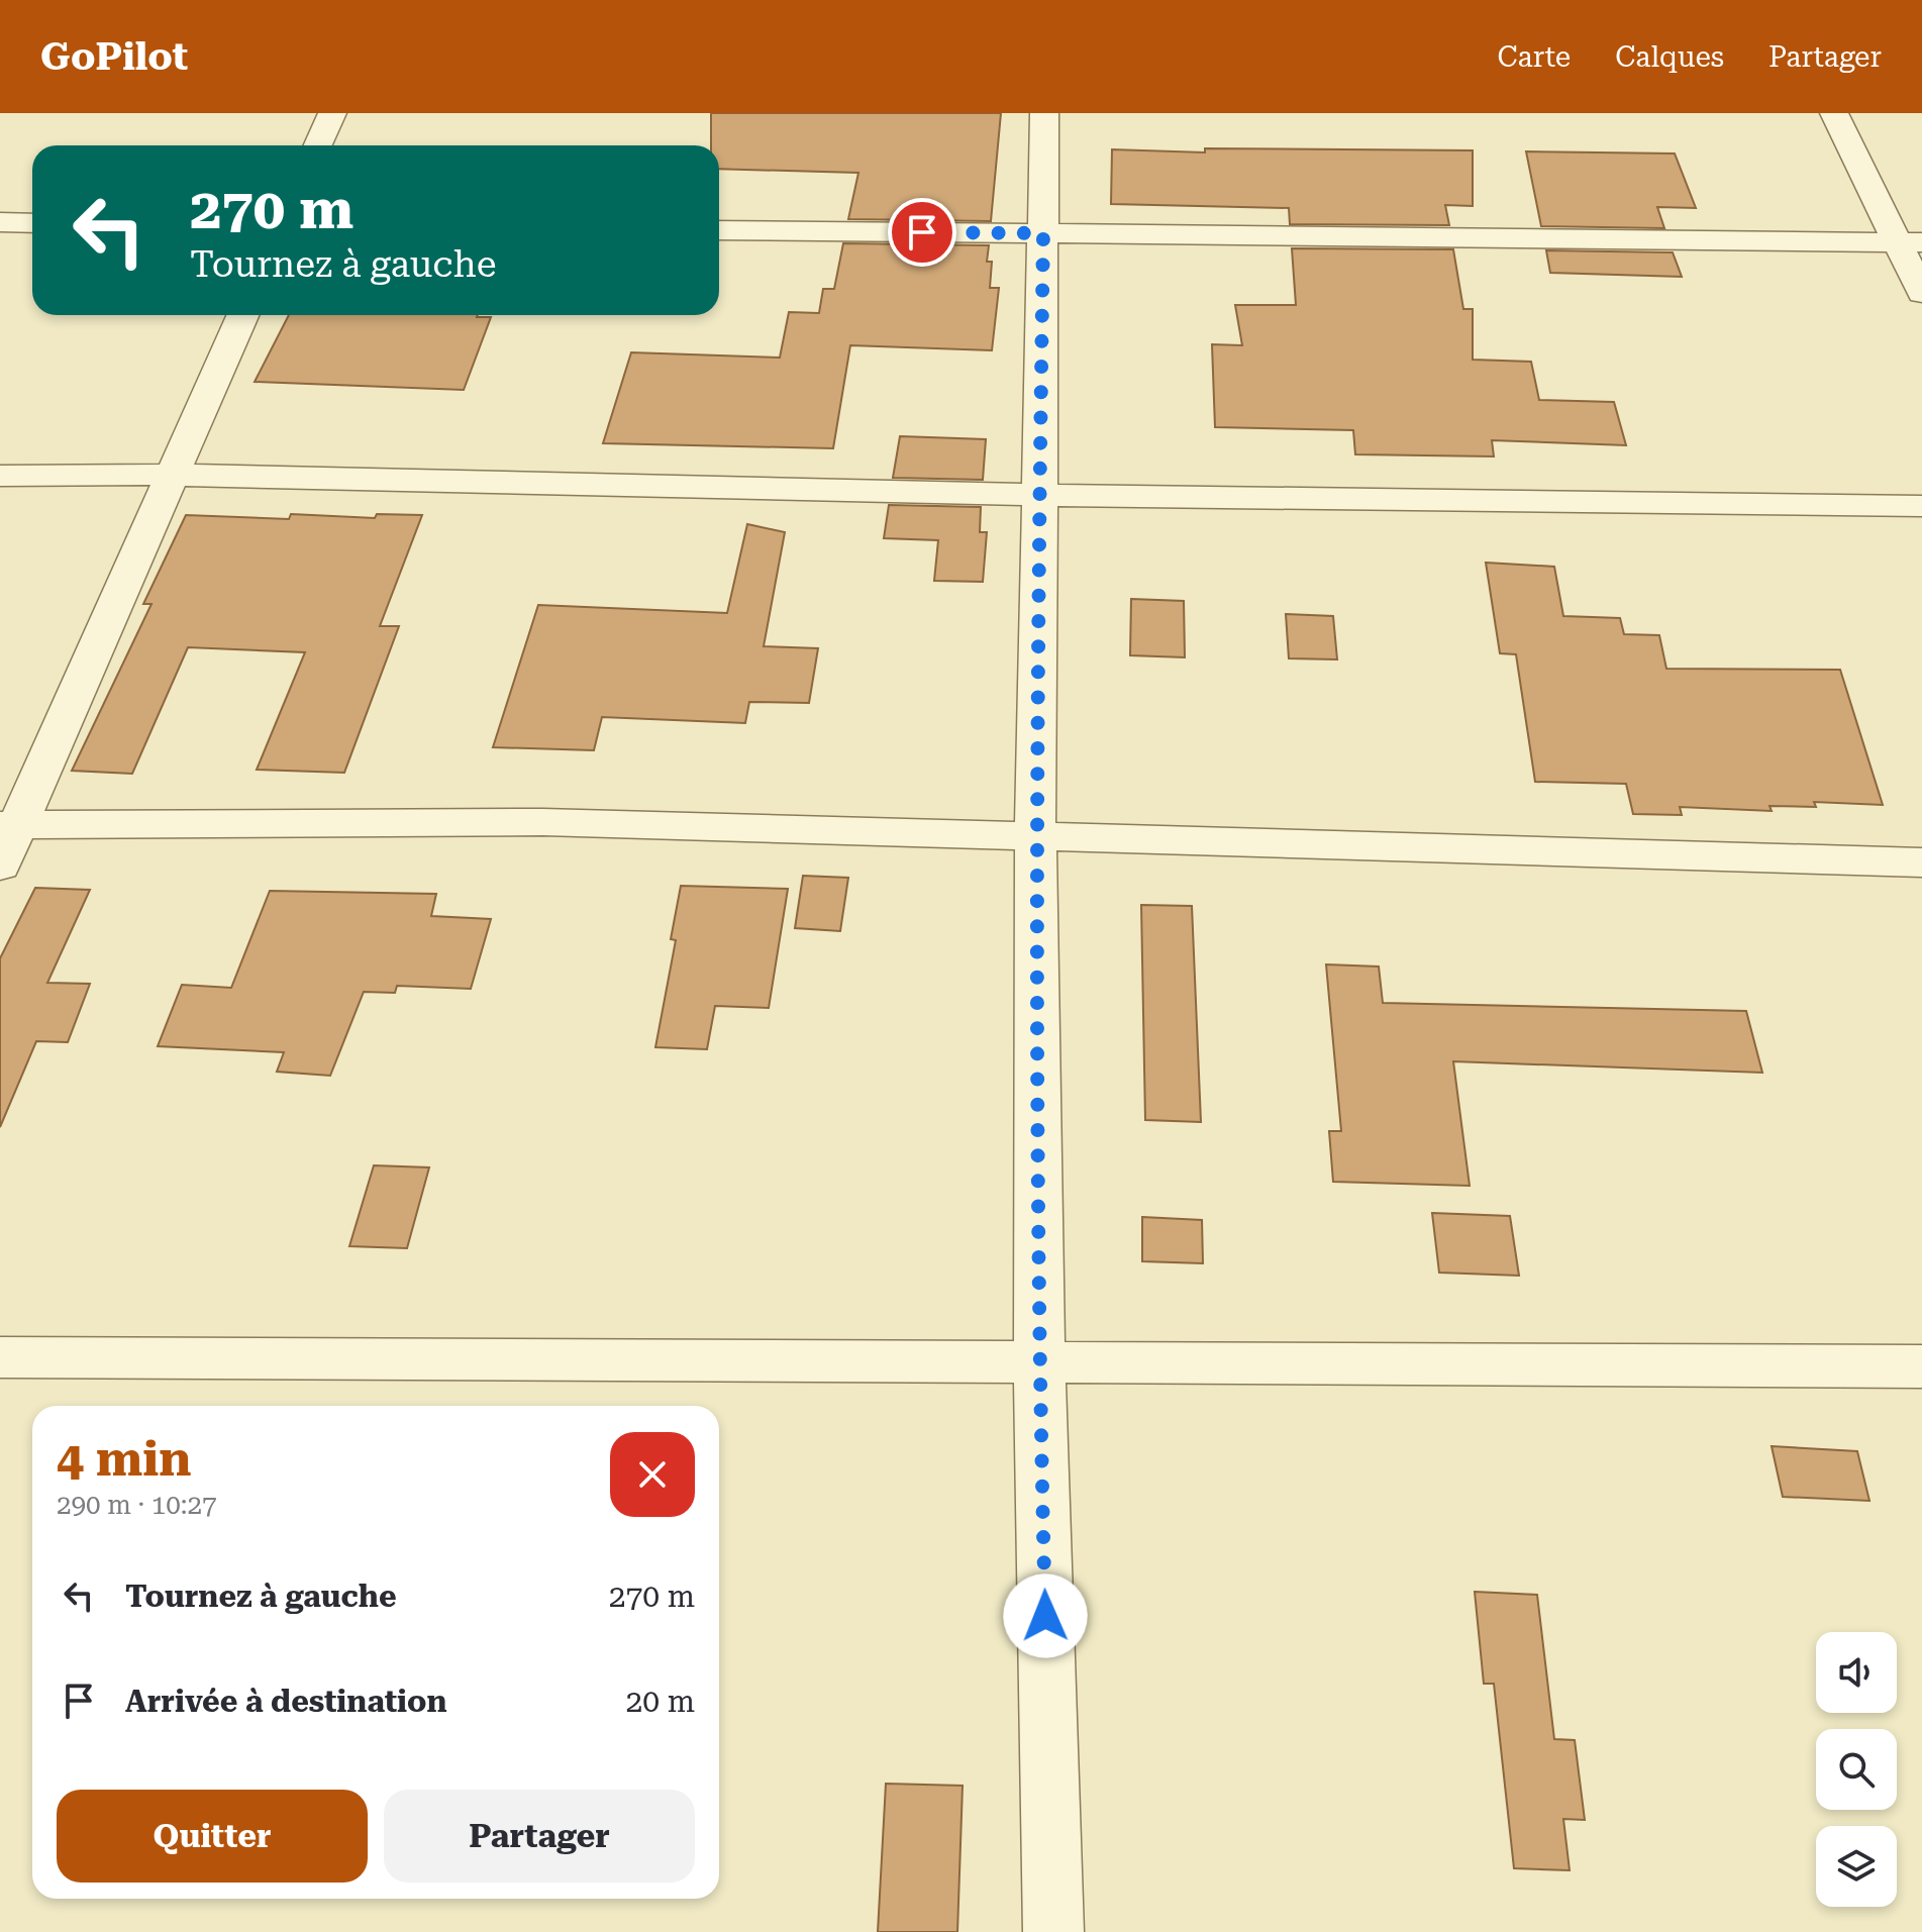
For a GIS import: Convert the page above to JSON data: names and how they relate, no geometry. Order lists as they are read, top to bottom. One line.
{"page":{"header":"GoPilot","nav":["Carte","Calques","Partager"],"turn":["270 m","Tournez à gauche"],"heading":["4 min","290 m · 10:27"],"list":[{"name":"Tournez à gauche","value":"270 m"},{"name":"Arrivée à destination","value":"20 m"}],"buttons":["Quitter","Partager"]}}
